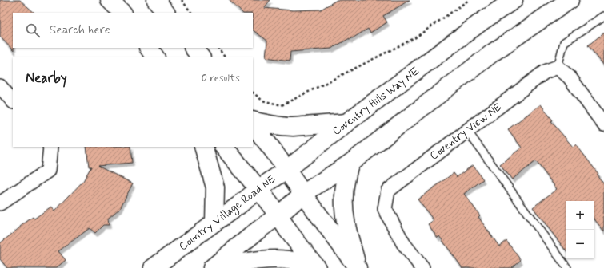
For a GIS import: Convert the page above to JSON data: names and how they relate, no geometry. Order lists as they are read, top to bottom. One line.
{"streets":{"street":["Coventry Hills Way NE","Coventry View NE","Country Village Road NE"]},"crossings":[["Coventry Hills Way NE","Country Village Road NE"]],"page":{"search":"Search here","heading":["Nearby","0 results"],"map_buttons":["+","−"]}}
